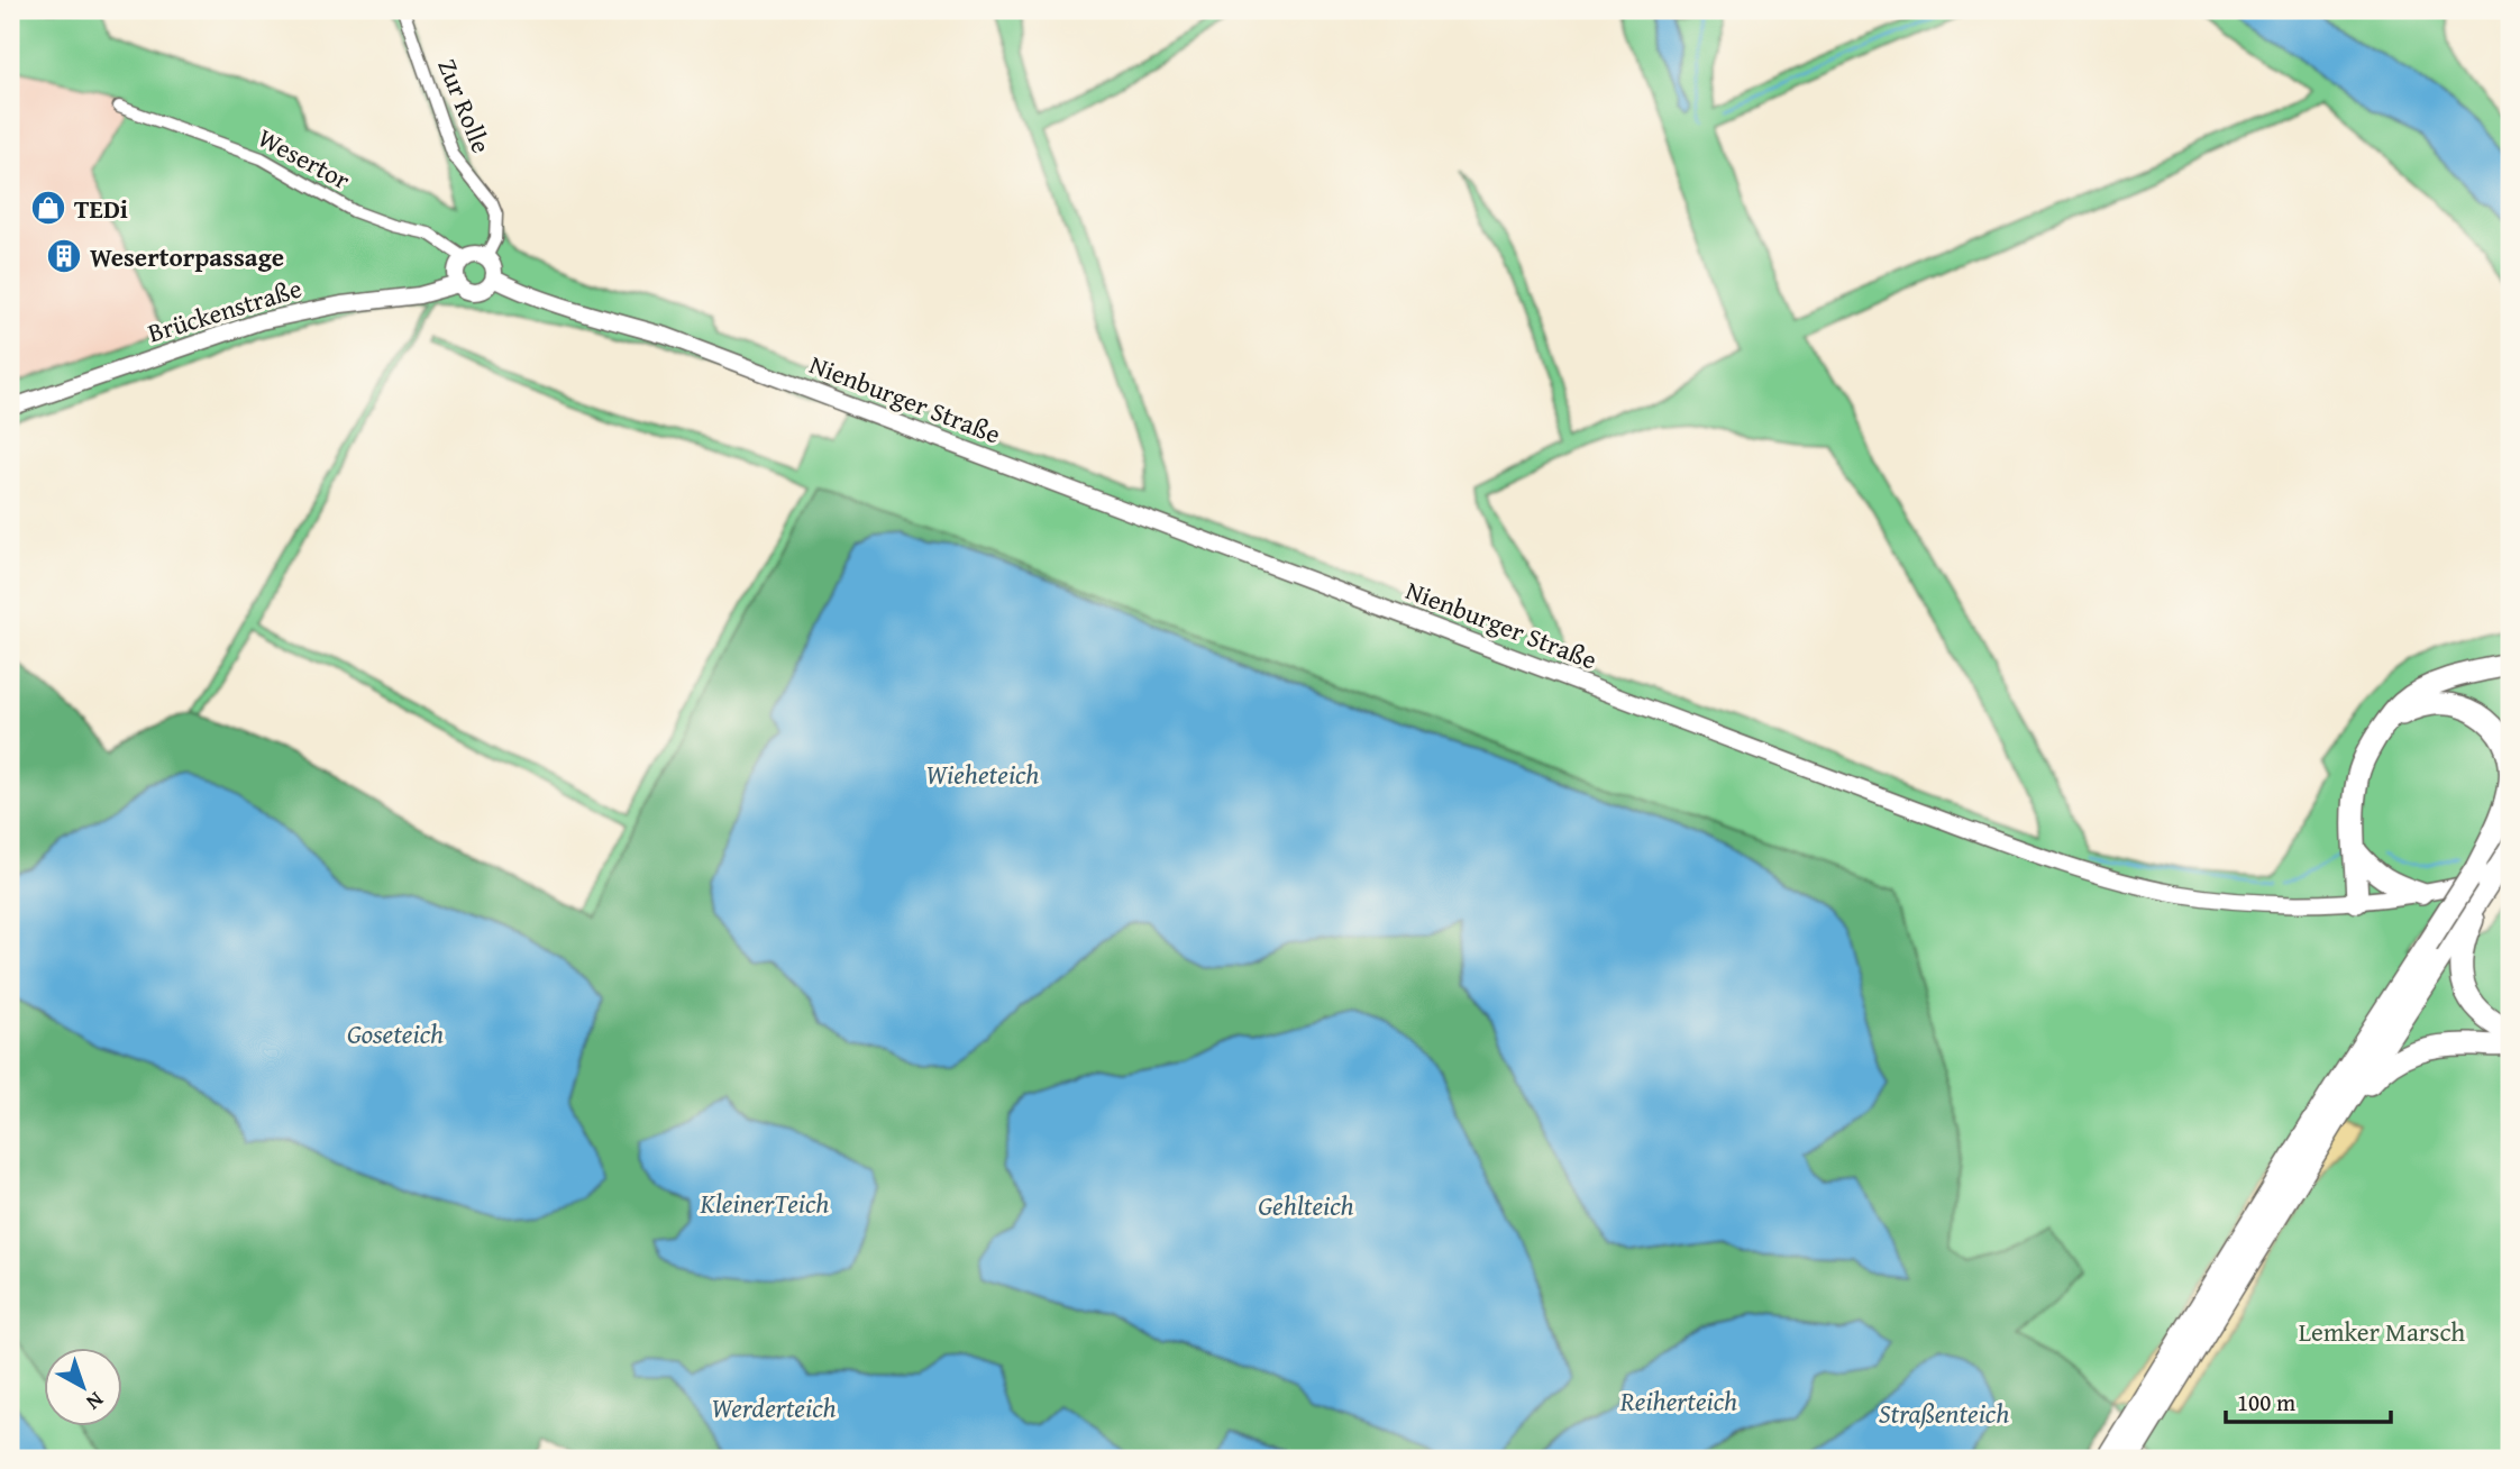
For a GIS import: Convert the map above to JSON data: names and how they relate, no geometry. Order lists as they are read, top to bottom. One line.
{"streets":{"street":["Zur Rolle","Wesertor","Brückenstraße","Nienburger Straße"]},"crossings":[["Zur Rolle","Wesertor"],["Zur Rolle","Brückenstraße"],["Zur Rolle","Nienburger Straße"],["Wesertor","Brückenstraße"],["Wesertor","Nienburger Straße"],["Brückenstraße","Nienburger Straße"]],"water":["Wieheteich","Goseteich","KleinerTeich","Gehlteich","Reiherteich","Werderteich","Straßenteich"],"parks":["Lemker Marsch"],"places":{"shop":["TEDi"],"building":["Wesertorpassage"]},"scale_bar":"100 m","north":"bottom right"}
